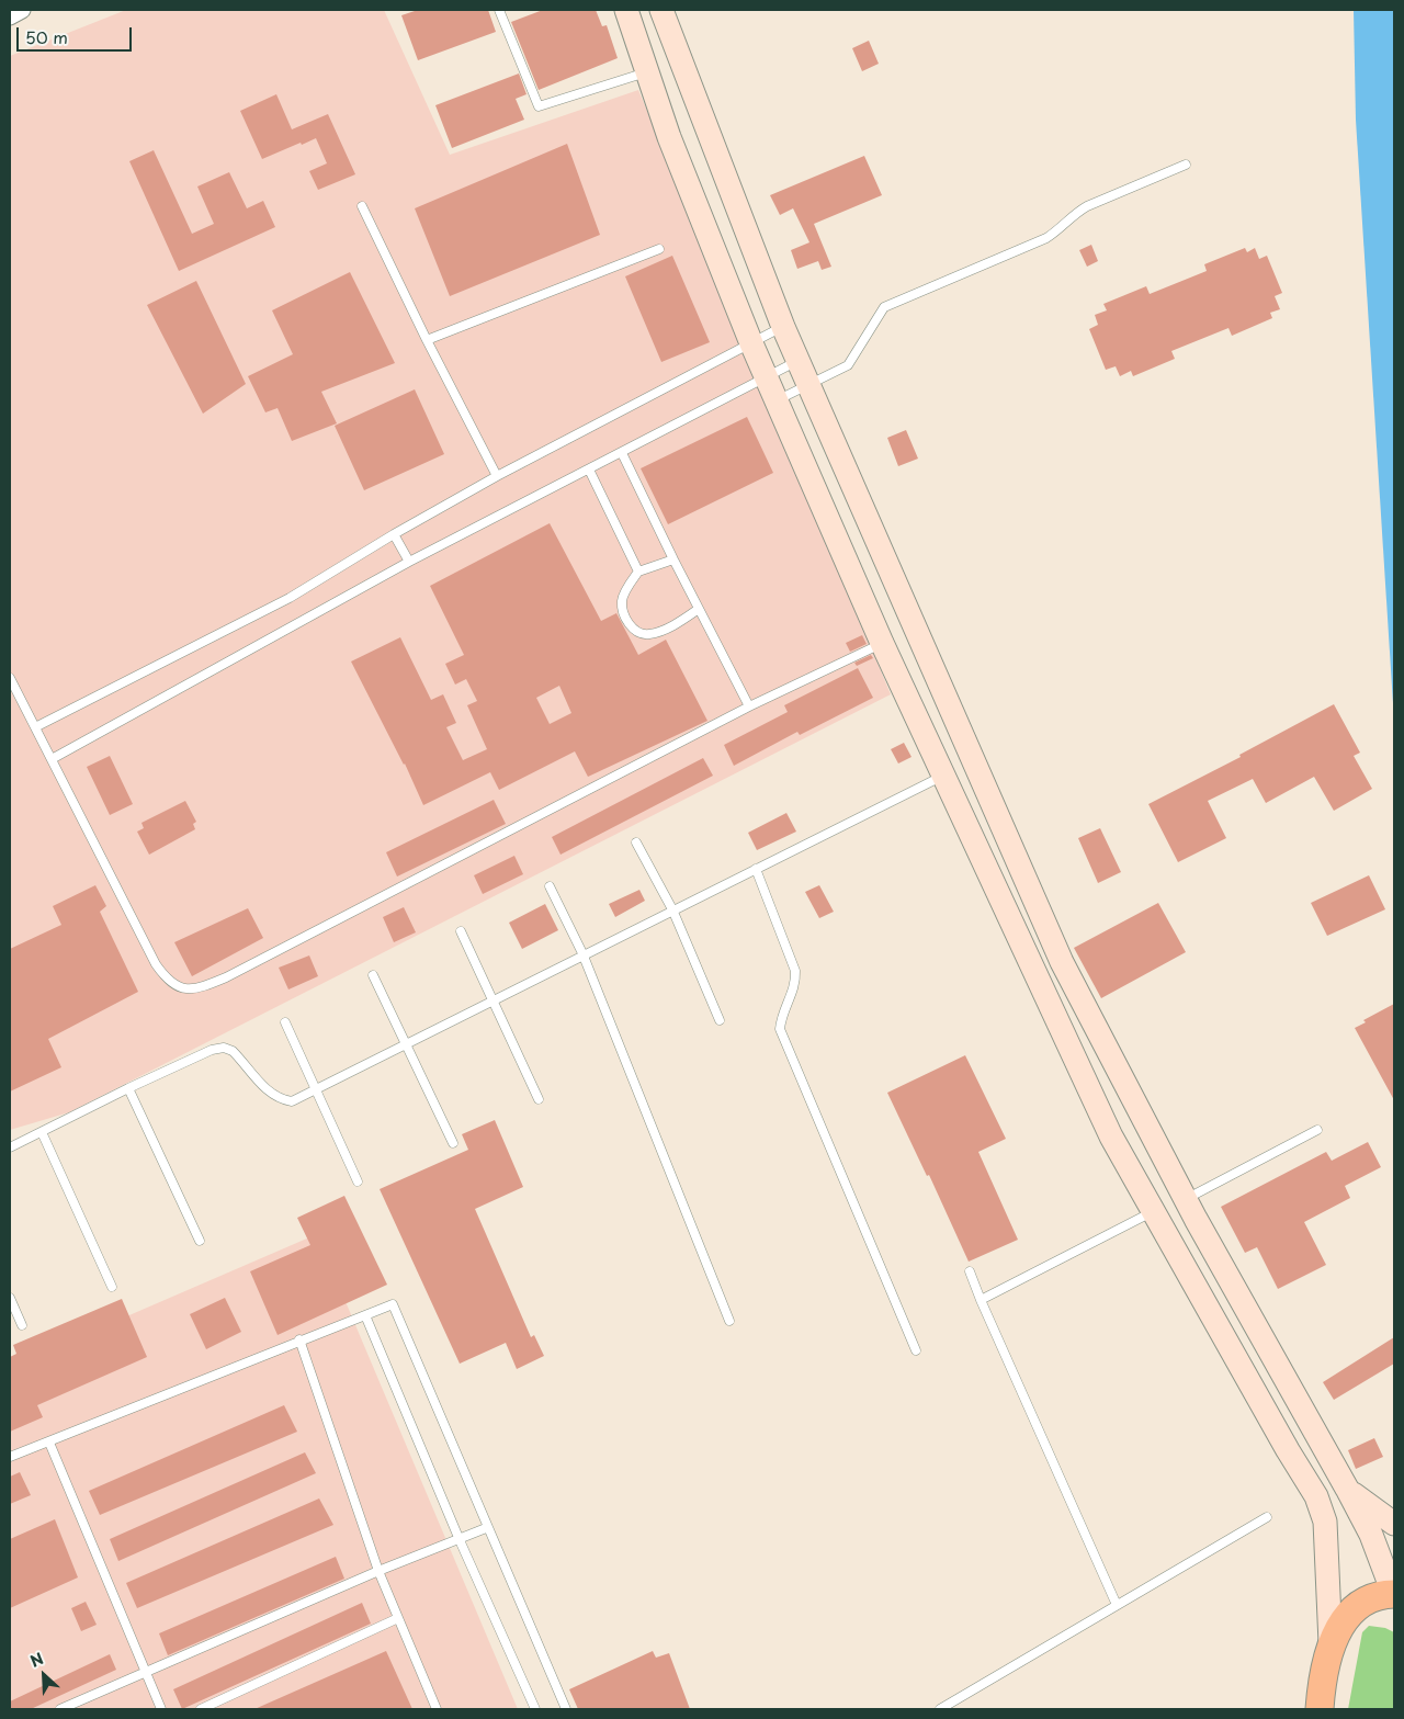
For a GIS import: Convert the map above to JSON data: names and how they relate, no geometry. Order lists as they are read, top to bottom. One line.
{"scale_bar":"50 m","north":"top left"}
